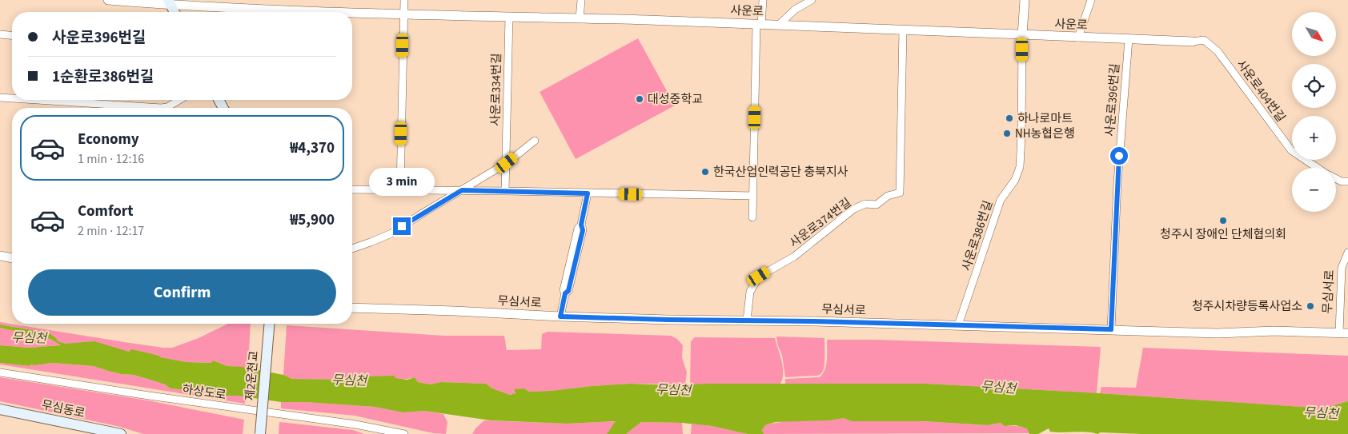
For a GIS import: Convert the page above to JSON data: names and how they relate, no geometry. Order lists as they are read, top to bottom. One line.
{"streets":{"main road":["제2운천교","무심동로"],"street":["사운로","사운로334번길","사운로404번길","사운로396번길","사운로374번길","사운로386번길","무심서로","하상도로"]},"crossings":[["사운로","사운로334번길"],["사운로","사운로404번길"],["사운로","사운로396번길"],["사운로","사운로374번길"],["사운로","사운로386번길"],["사운로396번길","무심서로"],["사운로374번길","무심서로"],["사운로386번길","무심서로"]],"water":["무심천"],"places":["대성중학교","하나로마트","NH농협은행","한국산업인력공단 충북지사","청주시 장애인 단체협의회","청주시차량등록사업소"],"north":"bottom right","page":{"map_buttons":["+","−"],"banner":["사운로396번길","1순환로386번길"],"list":[{"name":"Economy","note":"1 min · 12:16","value":"₩4,370"},{"name":"Comfort","note":"2 min · 12:17","value":"₩5,900"}],"bubble":"3 min","buttons":"Confirm"}}
